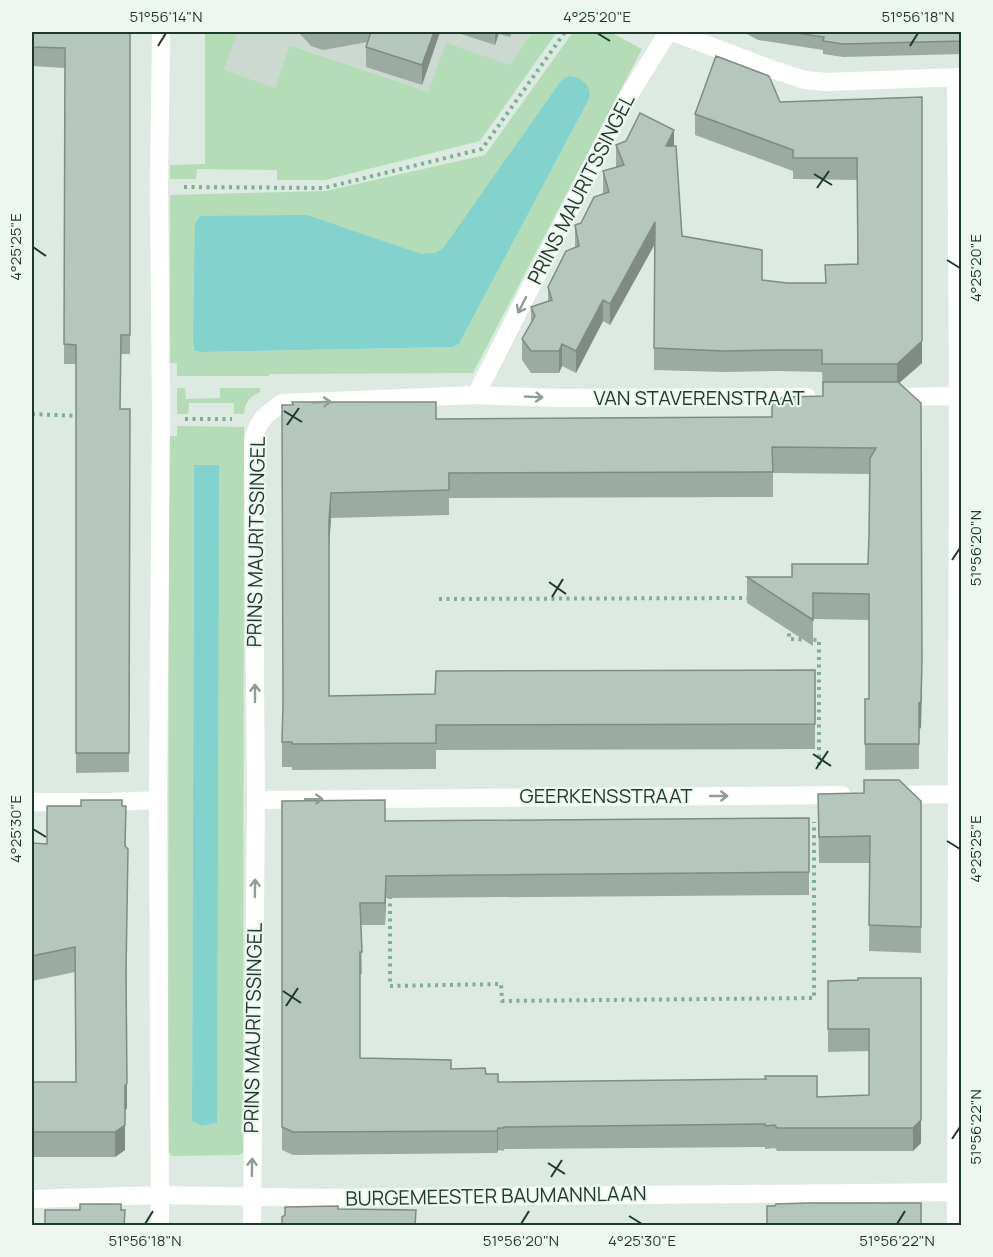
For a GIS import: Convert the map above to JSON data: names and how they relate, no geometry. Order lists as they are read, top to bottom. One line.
{"streets":{"street":["PRINS MAURITSSINGEL","VAN STAVERENSTRAAT","GEERKENSSTRAAT","BURGEMEESTER BAUMANNLAAN"]},"crossings":[["PRINS MAURITSSINGEL","VAN STAVERENSTRAAT"],["PRINS MAURITSSINGEL","GEERKENSSTRAAT"],["PRINS MAURITSSINGEL","BURGEMEESTER BAUMANNLAAN"]],"one_way":["VAN STAVERENSTRAAT","GEERKENSSTRAAT"],"coordinates":["51°56'14\"N","4°25'20\"E","51°56'18\"N","4°25'25\"E","51°56'20\"N","4°25'30\"E","51°56'22\"N"]}
